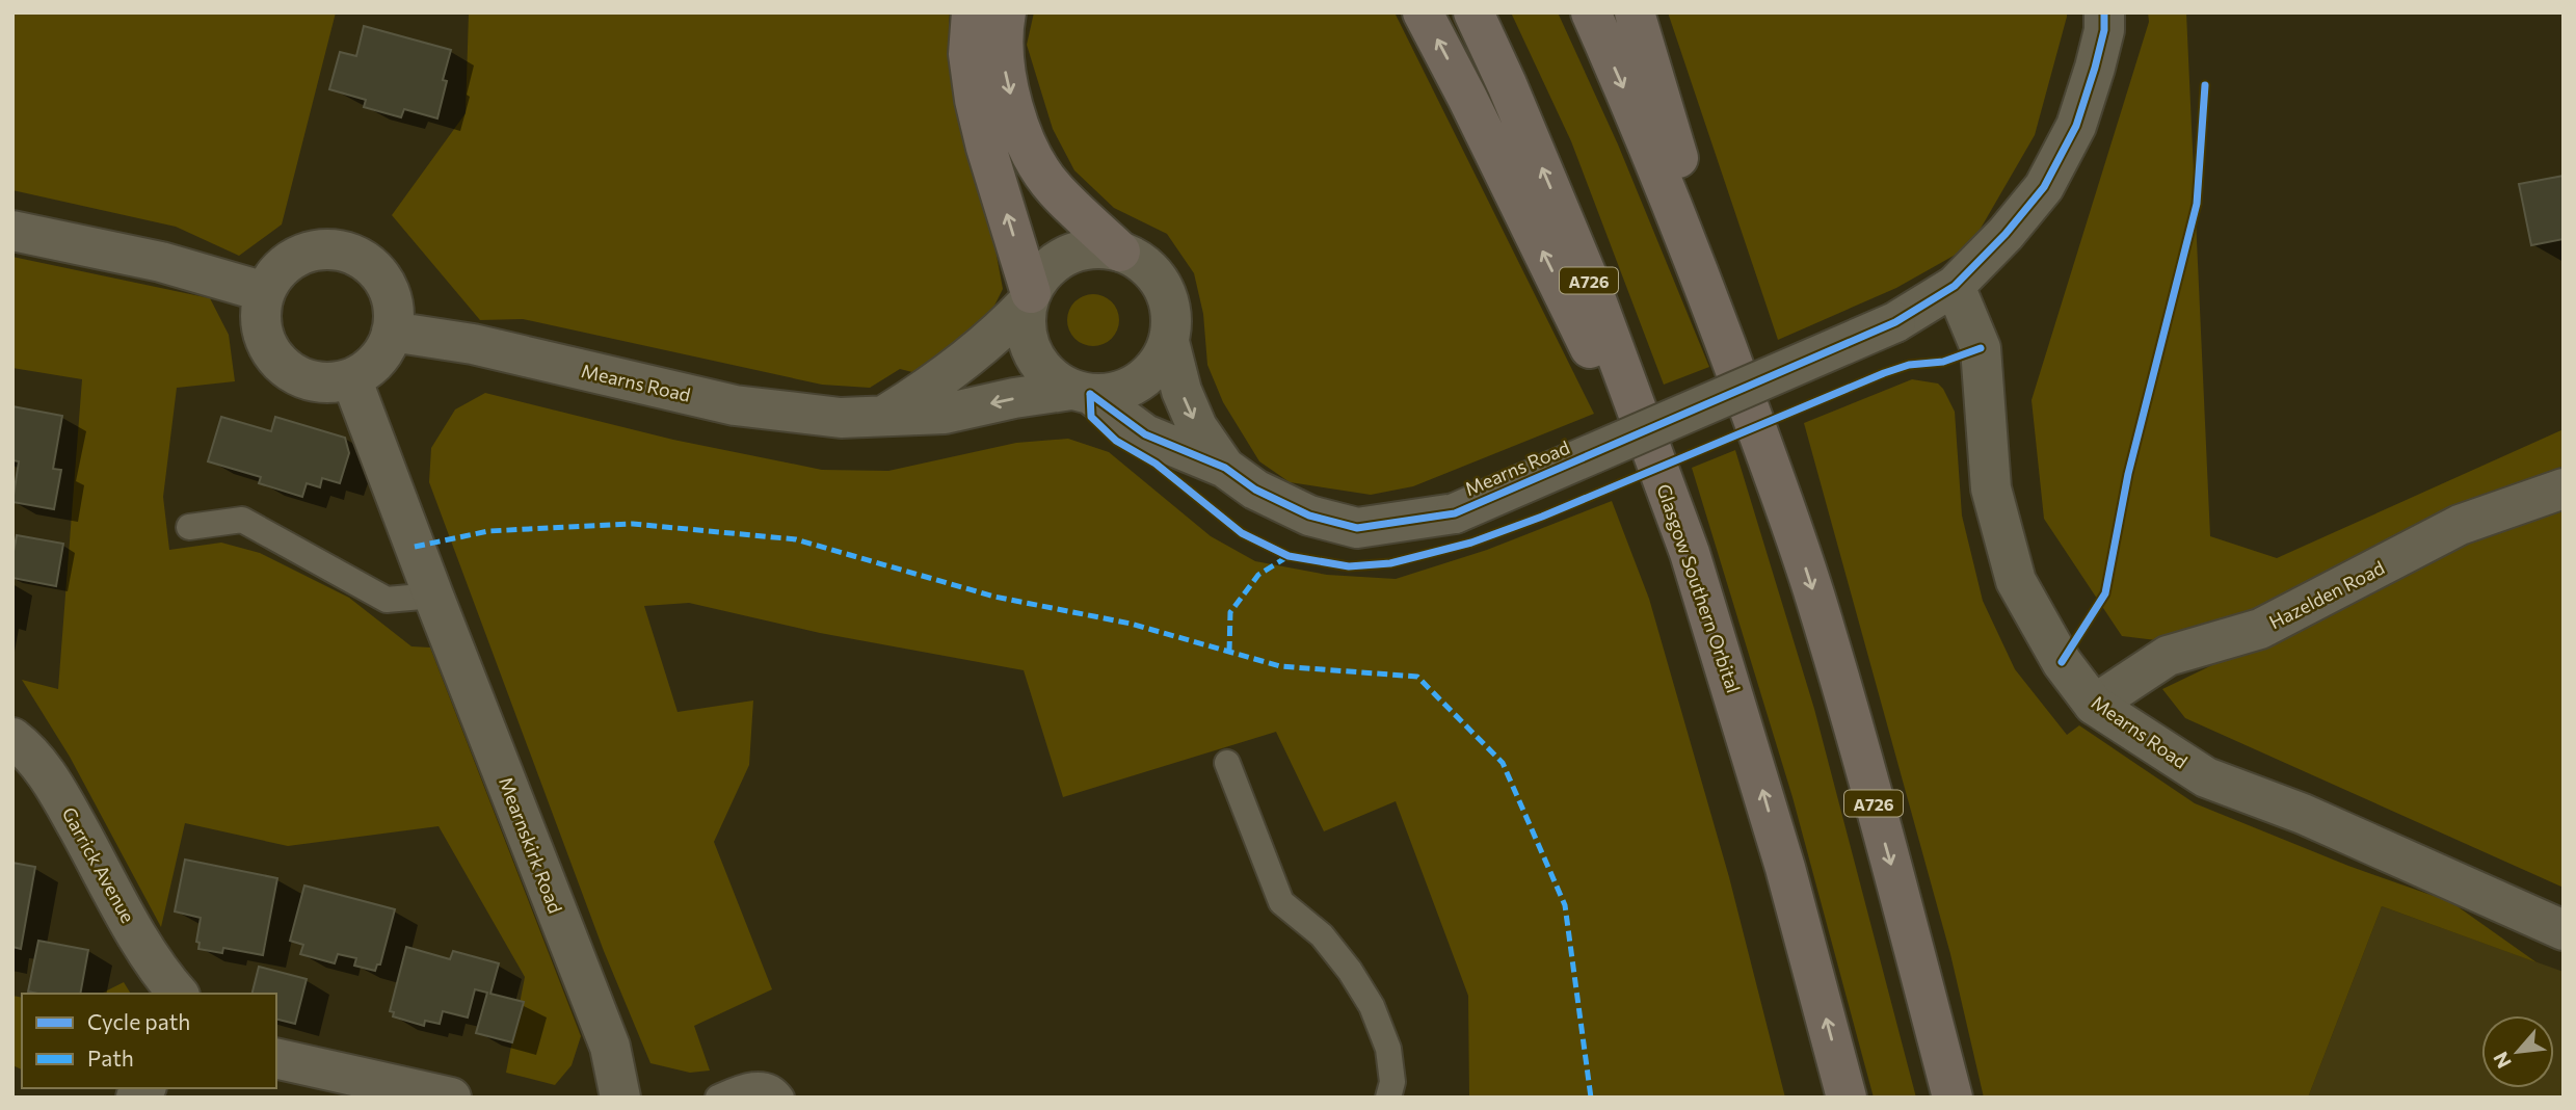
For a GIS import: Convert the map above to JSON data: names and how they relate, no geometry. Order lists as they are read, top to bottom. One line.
{"streets":{"highway":["A726","Glasgow Southern Orbital"],"street":["Mearns Road","Hazelden Road","Mearnskirk Road","Garrick Avenue"]},"crossings":[["Mearns Road","Hazelden Road"],["Mearns Road","Mearnskirk Road"]],"legend":["Cycle path","Path"],"north":"bottom left"}
